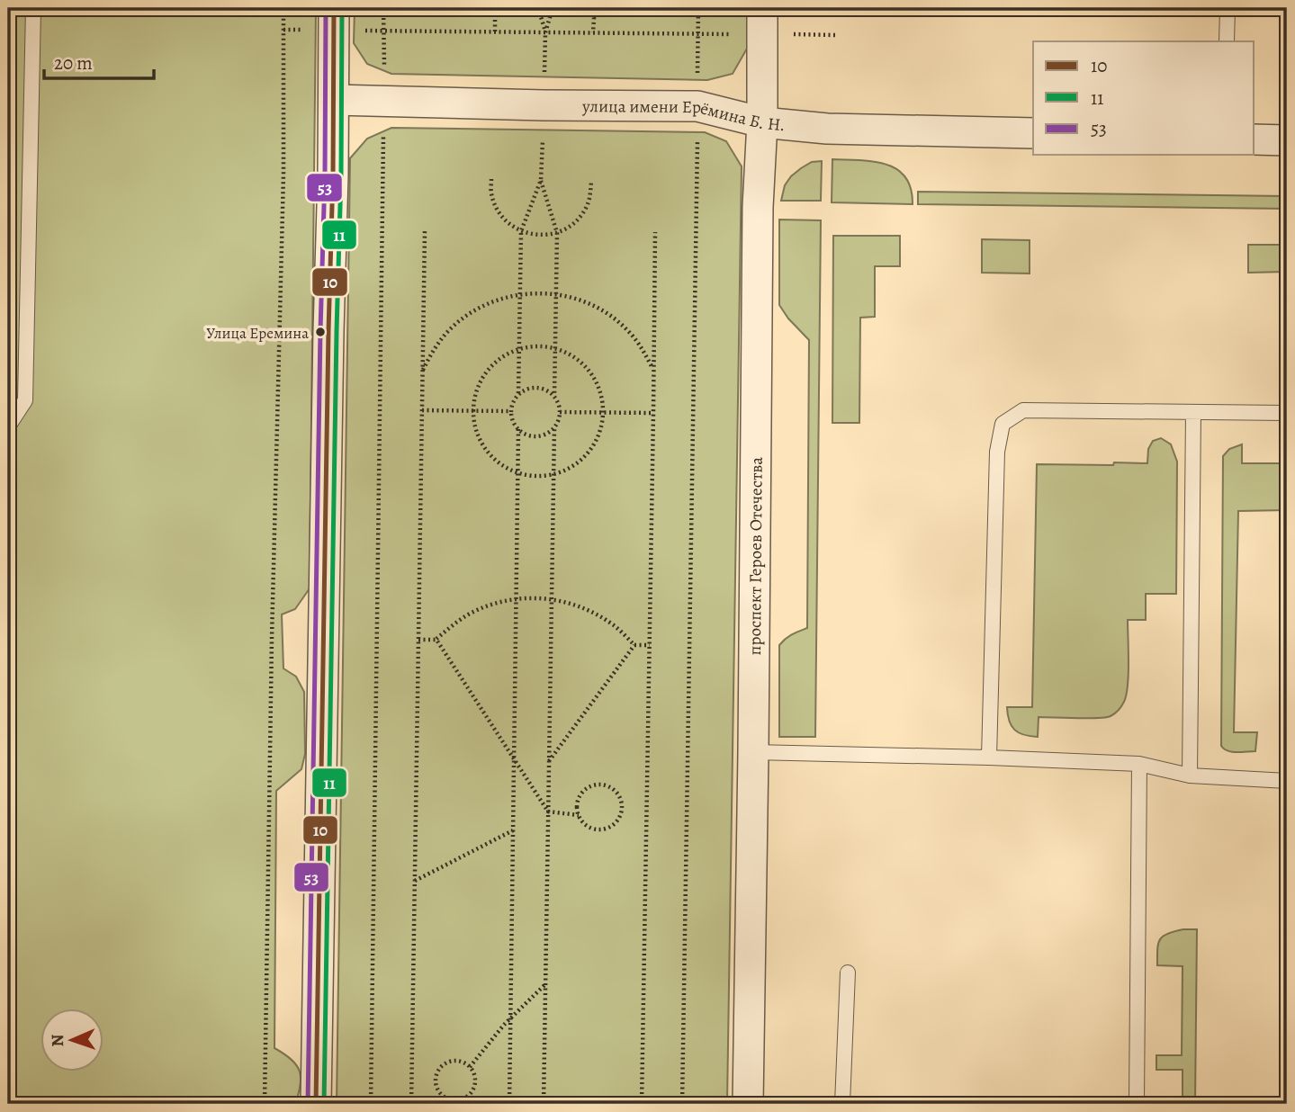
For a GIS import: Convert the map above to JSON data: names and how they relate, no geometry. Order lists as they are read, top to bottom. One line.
{"streets":{"street":["улица имени Ерёмина Б. Н.","проспект Героев Отечества"]},"crossings":[["улица имени Ерёмина Б. Н.","проспект Героев Отечества"]],"places":["Улица Еремина"],"lines":["transit line 10","transit line 11","transit line 53"],"legend":["10","11","53"],"scale_bar":"20 m","north":"left"}
